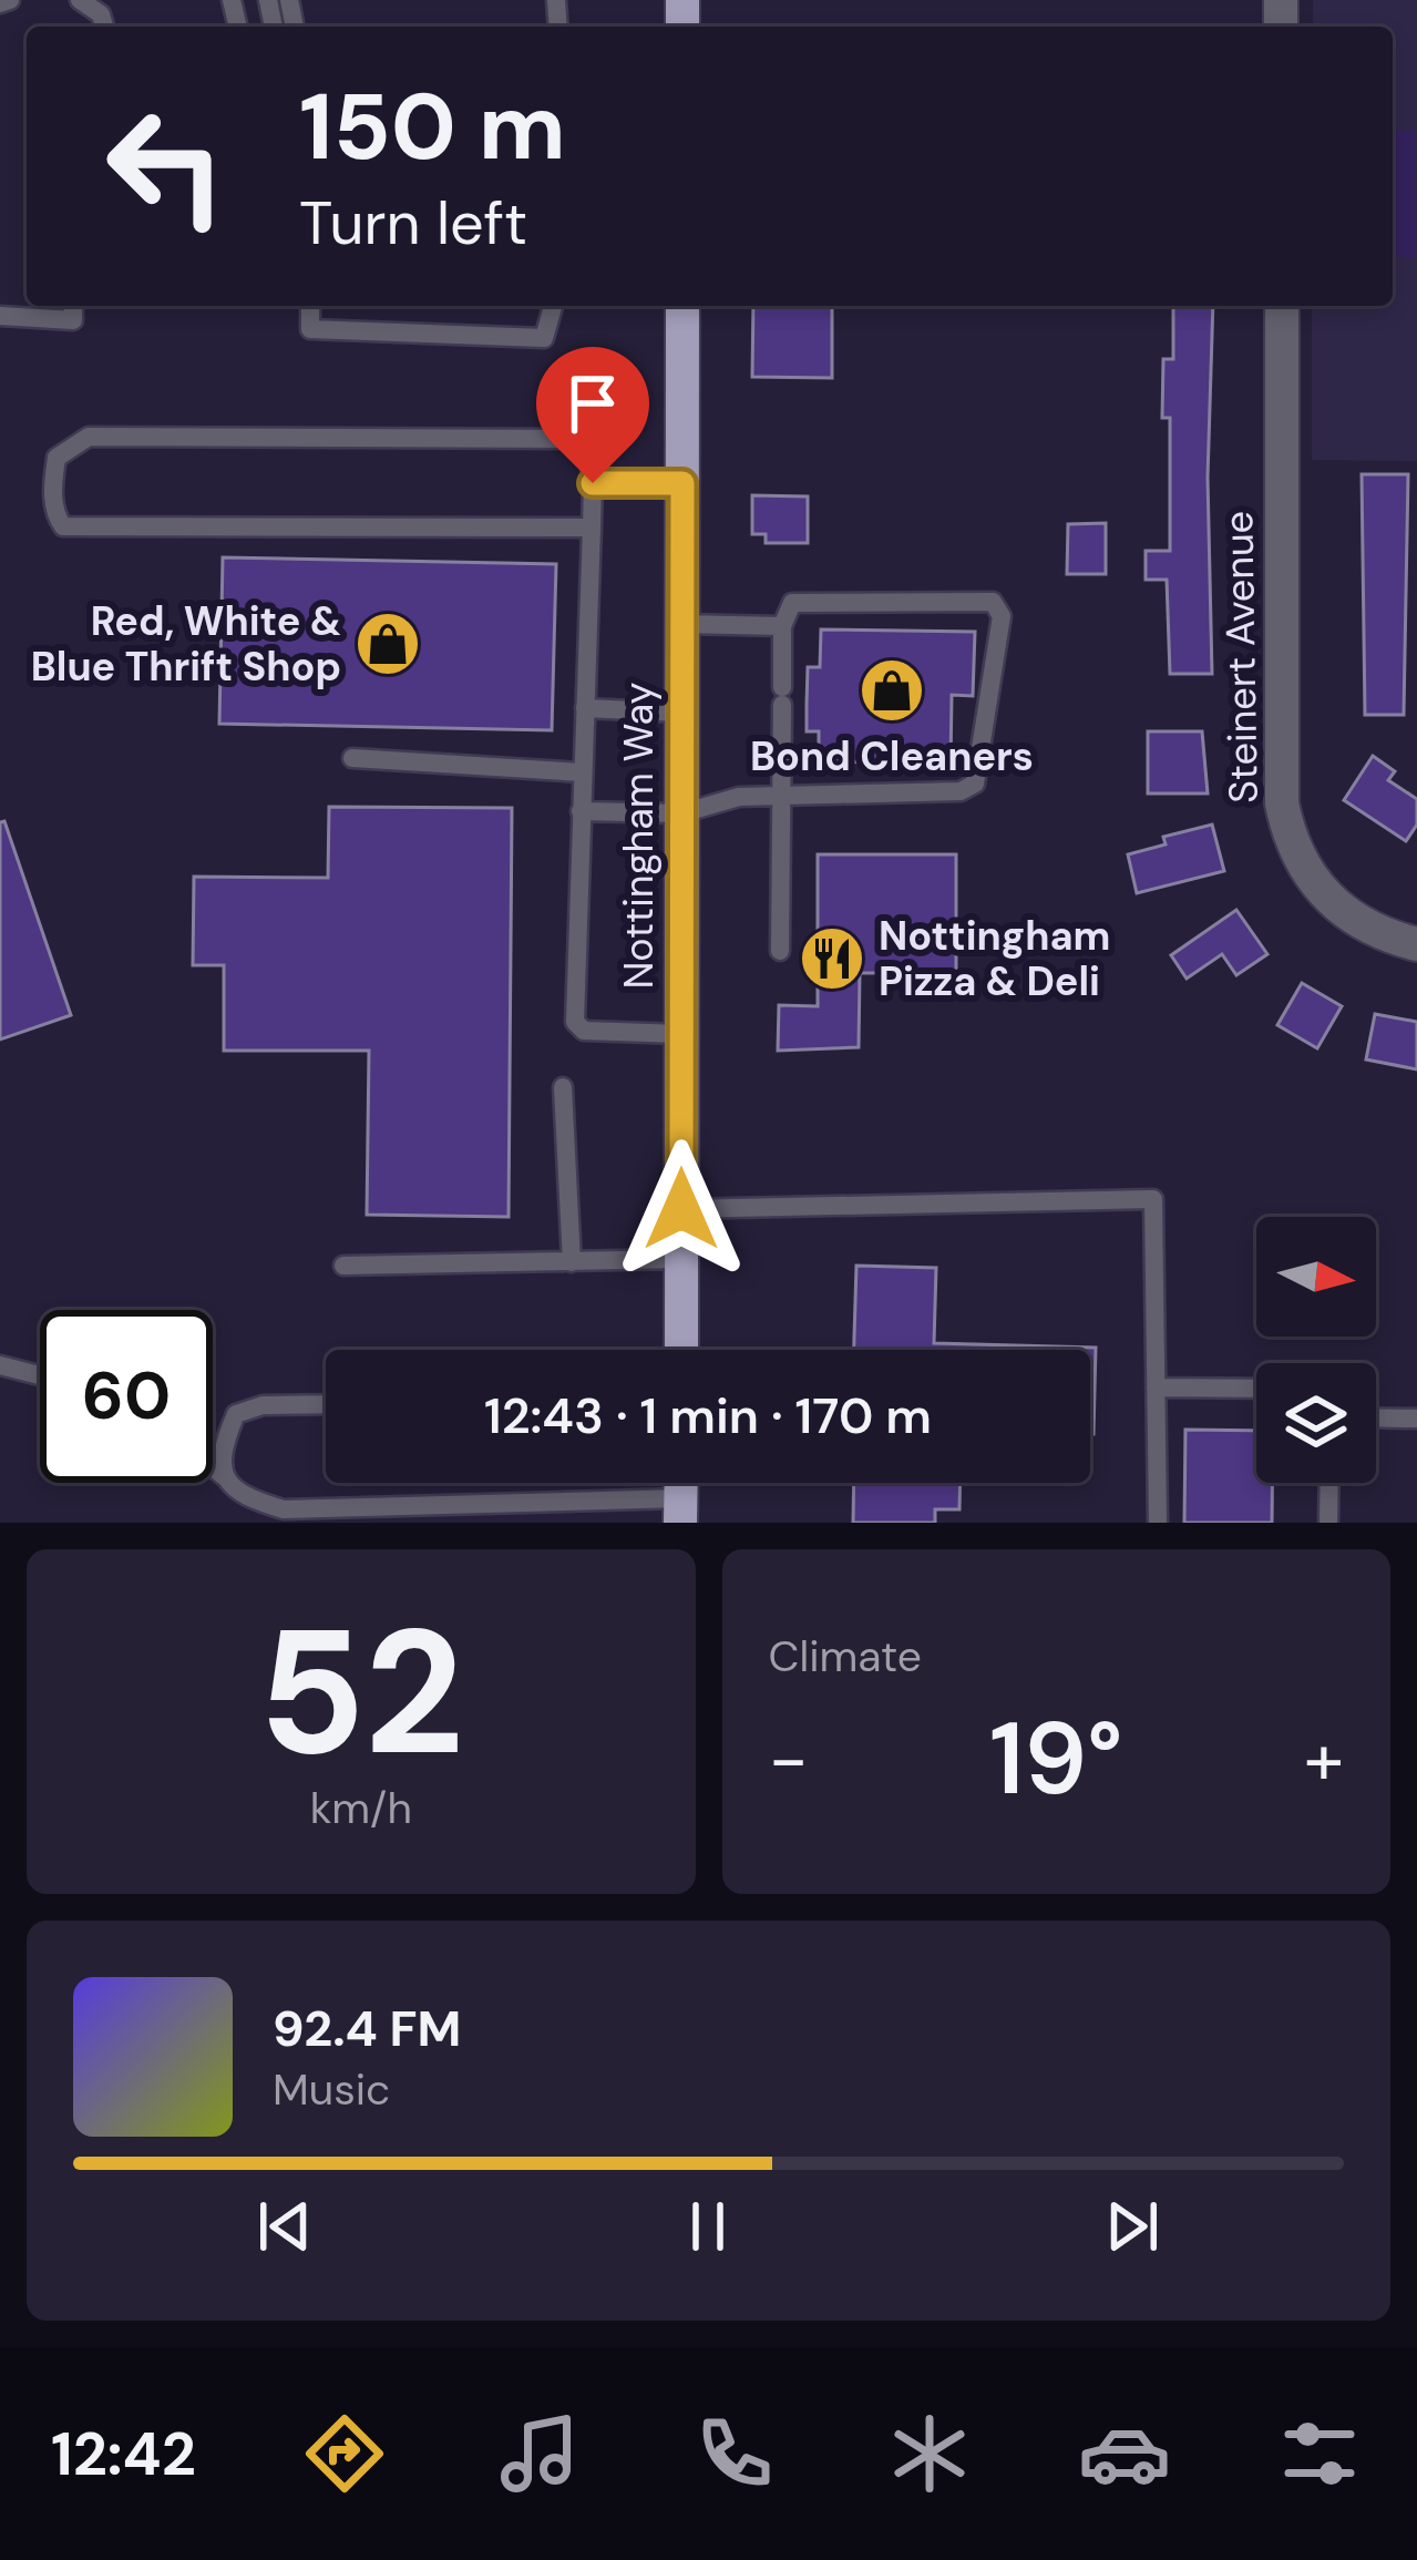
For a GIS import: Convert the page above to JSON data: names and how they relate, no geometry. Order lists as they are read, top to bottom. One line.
{"streets":{"main road":["Nottingham Way"],"street":["Steinert Avenue"]},"places":{"shop":["Red, White & Blue Thrift Shop","Bond Cleaners"],"restaurant":["Nottingham Pizza & Deli"]},"north":"right","page":{"turn":["150 m","Turn left"],"limit":"60","trip":"12:43 · 1 min · 170 m","tile":[["52","km/h"],"Climate"],"heat":["−","19°","+"],"song":["92.4 FM","Music"],"tabs":"12:42"}}
